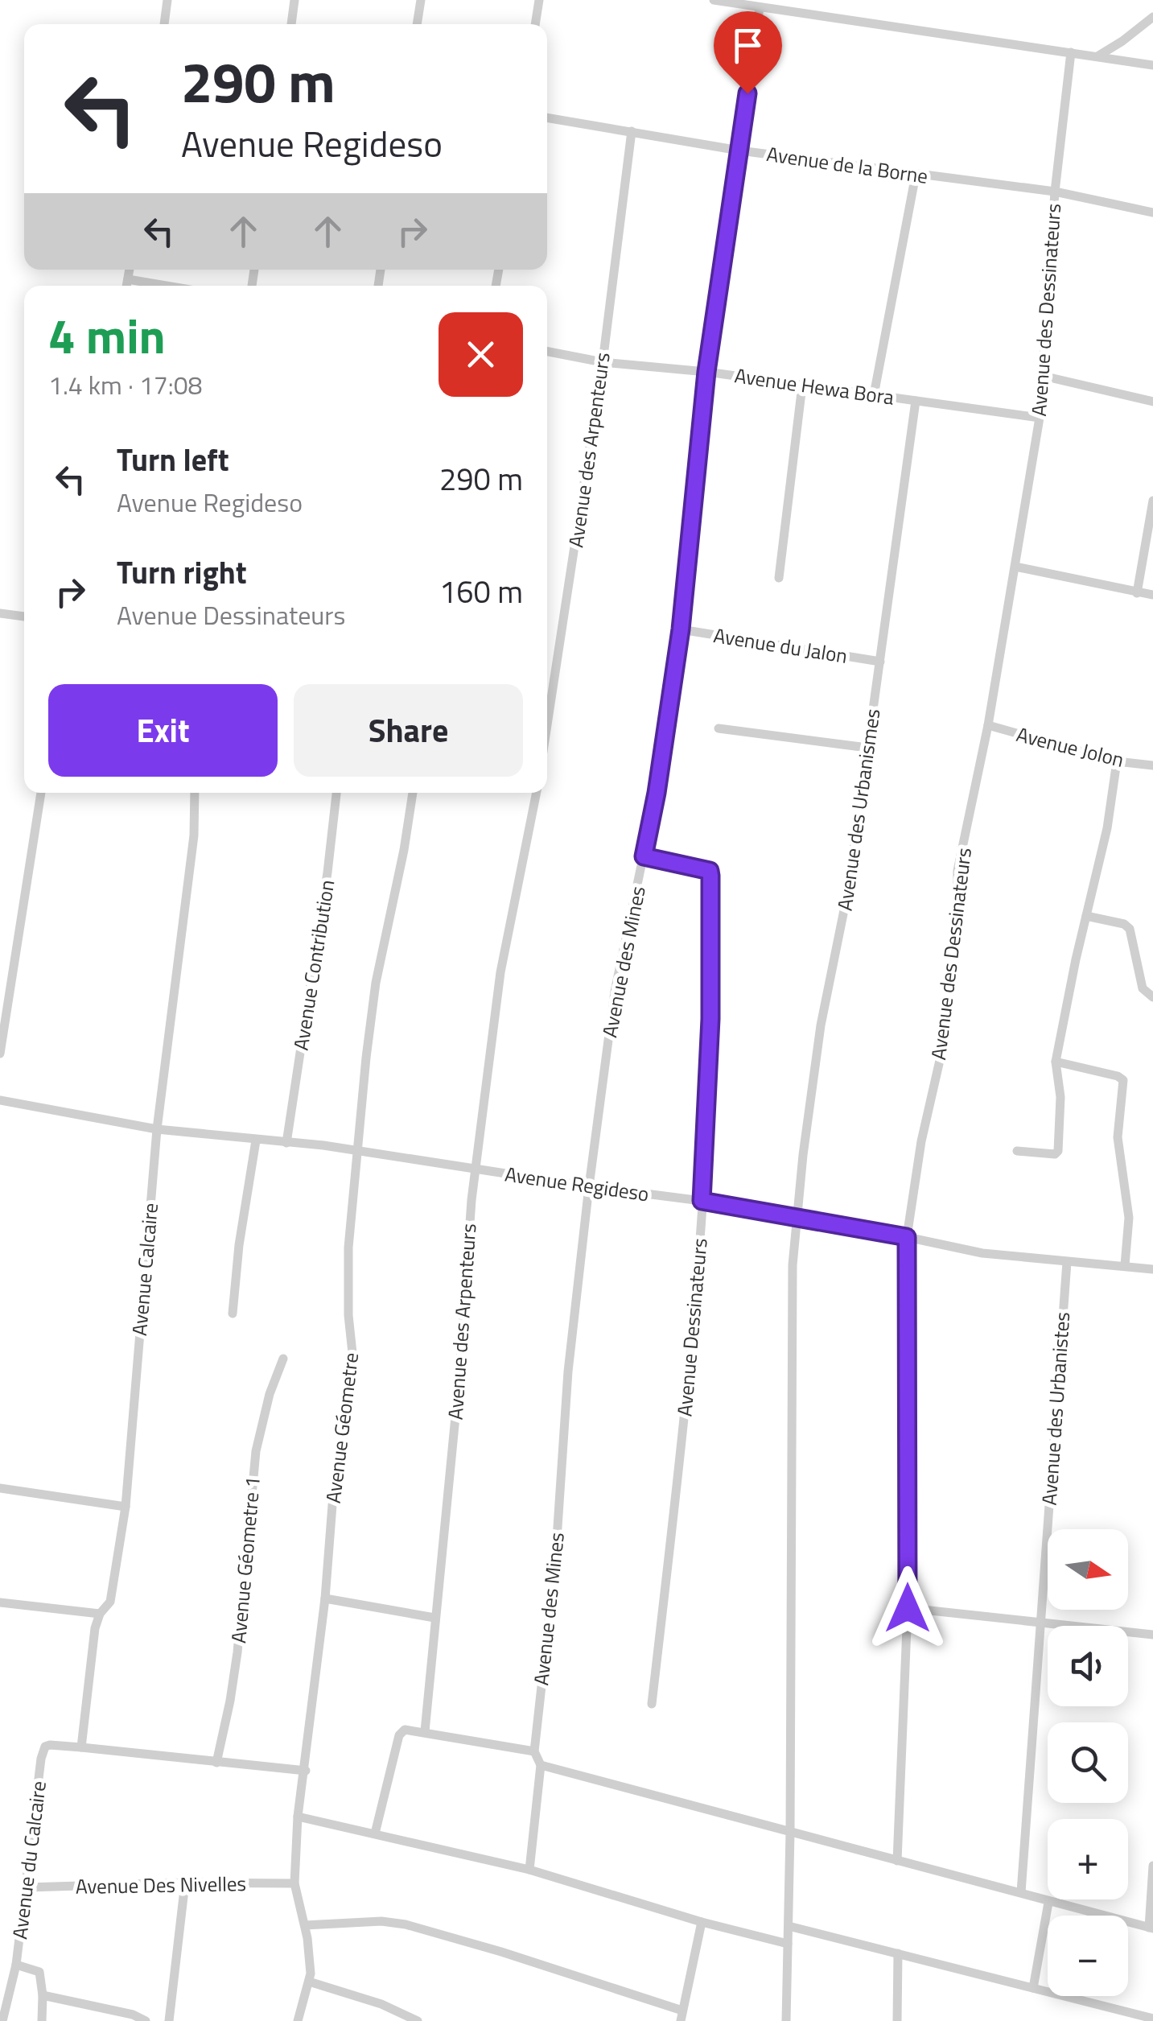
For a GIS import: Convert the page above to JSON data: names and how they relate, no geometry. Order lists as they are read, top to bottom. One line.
{"streets":{"street":["Avenue de la Borne","Avenue des Dessinateurs","Avenue Hewa Bora","Avenue des Arpenteurs","Avenue du Jalon","Avenue Jolon","Avenue des Urbanismes","Avenue des Mines","Avenue Contribution","Avenue Regideso","Avenue Calcaire","Avenue Dessinateurs","Avenue des Urbanistes","Avenue Géometre","Avenue Géometre 1","Avenue du Calcaire","Avenue Des Nivelles"]},"crossings":[["Avenue de la Borne","Avenue des Dessinateurs"],["Avenue de la Borne","Avenue des Arpenteurs"],["Avenue de la Borne","Avenue des Mines"],["Avenue des Dessinateurs","Avenue Hewa Bora"],["Avenue des Dessinateurs","Avenue Jolon"],["Avenue des Dessinateurs","Avenue Regideso"],["Avenue Hewa Bora","Avenue des Arpenteurs"],["Avenue Hewa Bora","Avenue des Urbanismes"],["Avenue Hewa Bora","Avenue des Mines"],["Avenue des Arpenteurs","Avenue Regideso"],["Avenue du Jalon","Avenue des Urbanismes"],["Avenue du Jalon","Avenue des Mines"],["Avenue des Urbanismes","Avenue Regideso"],["Avenue des Mines","Avenue Regideso"],["Avenue des Mines","Avenue Dessinateurs"],["Avenue Contribution","Avenue Regideso"],["Avenue Regideso","Avenue Calcaire"],["Avenue Regideso","Avenue Dessinateurs"],["Avenue Regideso","Avenue des Urbanistes"],["Avenue Regideso","Avenue Géometre"],["Avenue Calcaire","Avenue du Calcaire"],["Avenue Géometre","Avenue Des Nivelles"],["Avenue du Calcaire","Avenue Des Nivelles"]],"north":"right","page":{"turn":["290 m","Avenue Regideso"],"heading":["4 min","1.4 km · 17:08"],"list":[{"name":"Turn left","note":"Avenue Regideso","value":"290 m"},{"name":"Turn right","note":"Avenue Dessinateurs","value":"160 m"}],"buttons":["Exit","Share"],"map_buttons":["+","−"]}}
